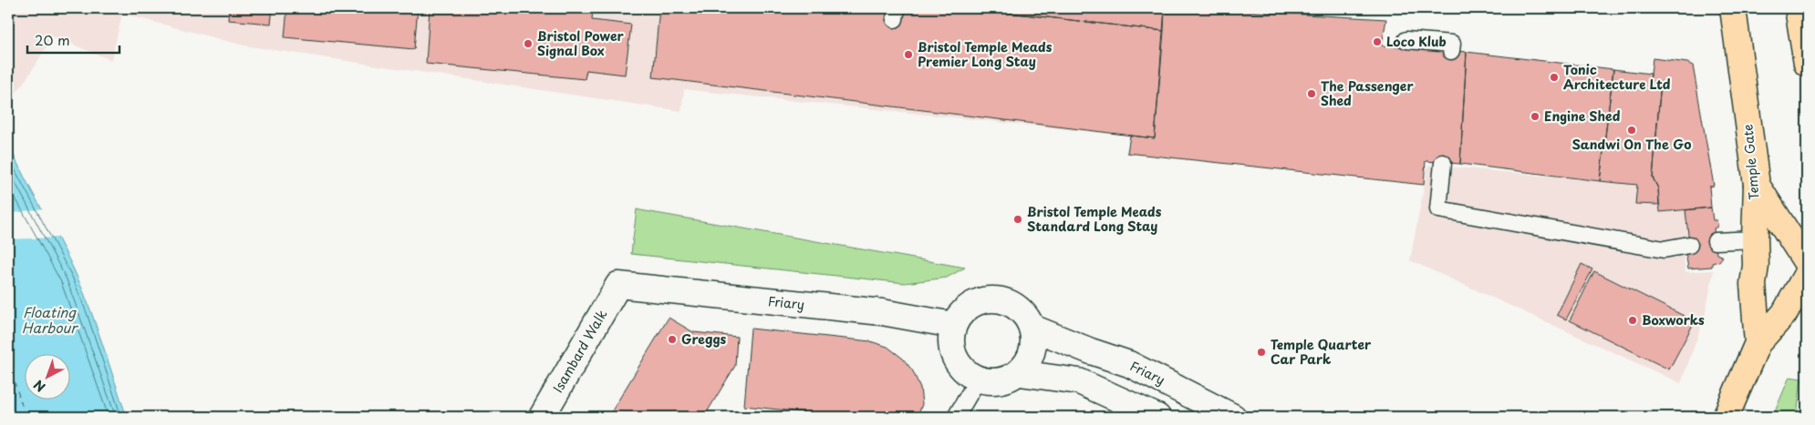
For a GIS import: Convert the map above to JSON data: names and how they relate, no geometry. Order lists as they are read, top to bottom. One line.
{"streets":{"main road":["Temple Gate"],"street":["Friary","Isambard Walk"]},"crossings":[["Friary","Isambard Walk"]],"water":["Floating Harbour"],"places":["Loco Klub","Bristol Power Signal Box","Bristol Temple Meads Premier Long Stay","Tonic Architecture Ltd","The Passenger Shed","Engine Shed","Sandwi On The Go","Bristol Temple Meads Standard Long Stay","Boxworks","Greggs","Temple Quarter Car Park"],"scale_bar":"20 m","north":"bottom left"}
